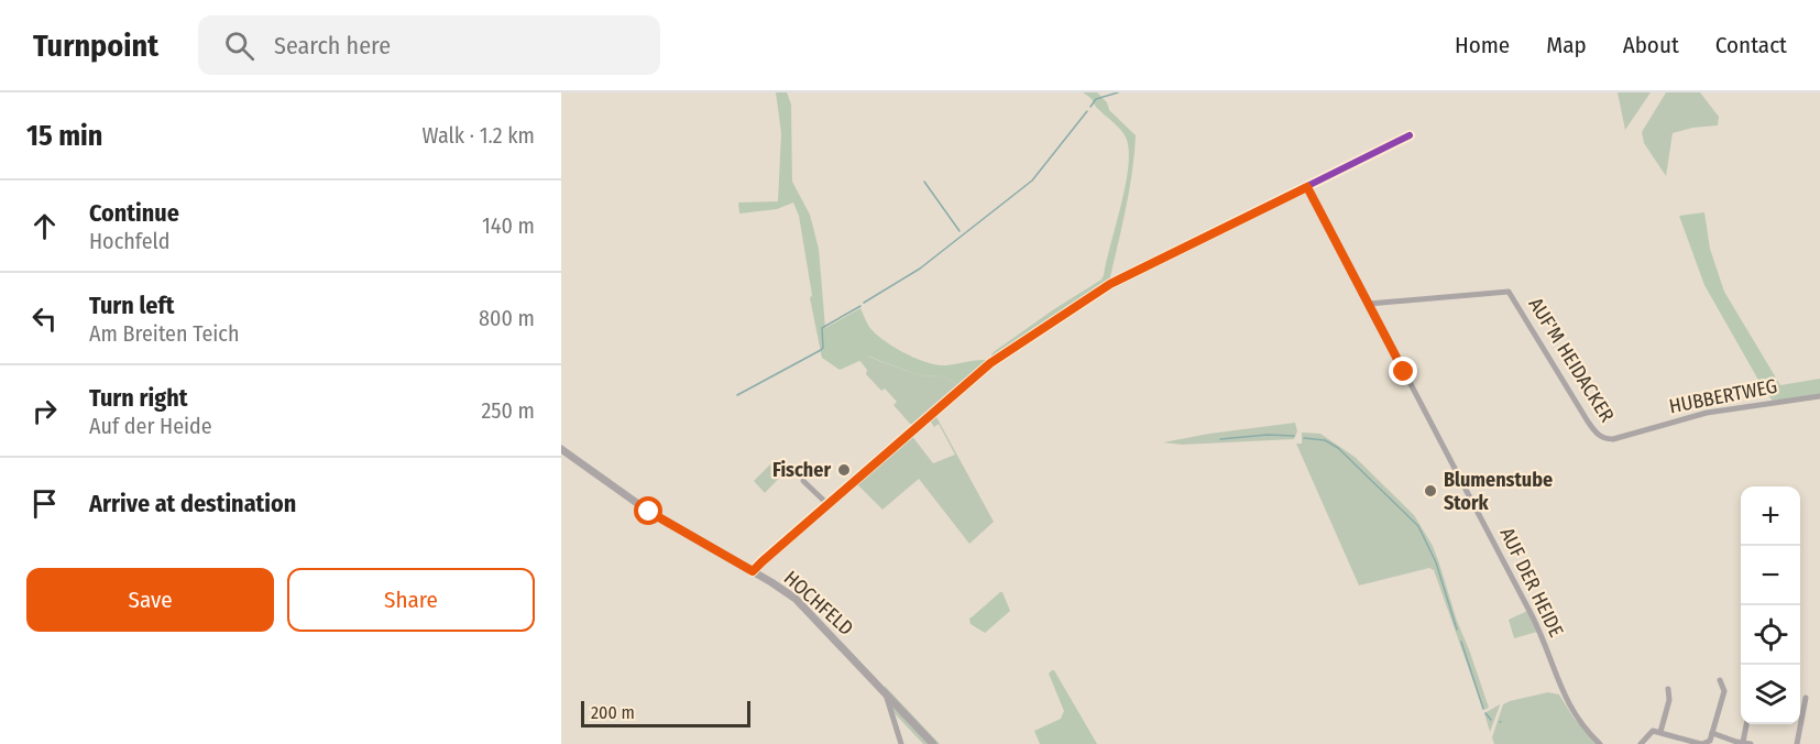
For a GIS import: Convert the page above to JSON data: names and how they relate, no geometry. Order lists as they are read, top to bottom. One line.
{"streets":{"street":["AUF'M HEIDACKER","HUBBERTWEG","AUF DER HEIDE","HOCHFELD"]},"crossings":[["AUF'M HEIDACKER","HUBBERTWEG"],["AUF'M HEIDACKER","AUF DER HEIDE"]],"places":["Fischer","Blumenstube Stork"],"scale_bar":"200 m","page":{"header":"Turnpoint","search":"Search here","nav":["Home","Map","About","Contact"],"heading":["15 min","Walk · 1.2 km"],"list":[["Continue","Hochfeld","140 m"],["Turn left","Am Breiten Teich","800 m"],["Turn right","Auf der Heide","250 m"],"Arrive at destination"],"map_buttons":["+","−"],"buttons":["Save","Share"],"scale":"200 m"}}
